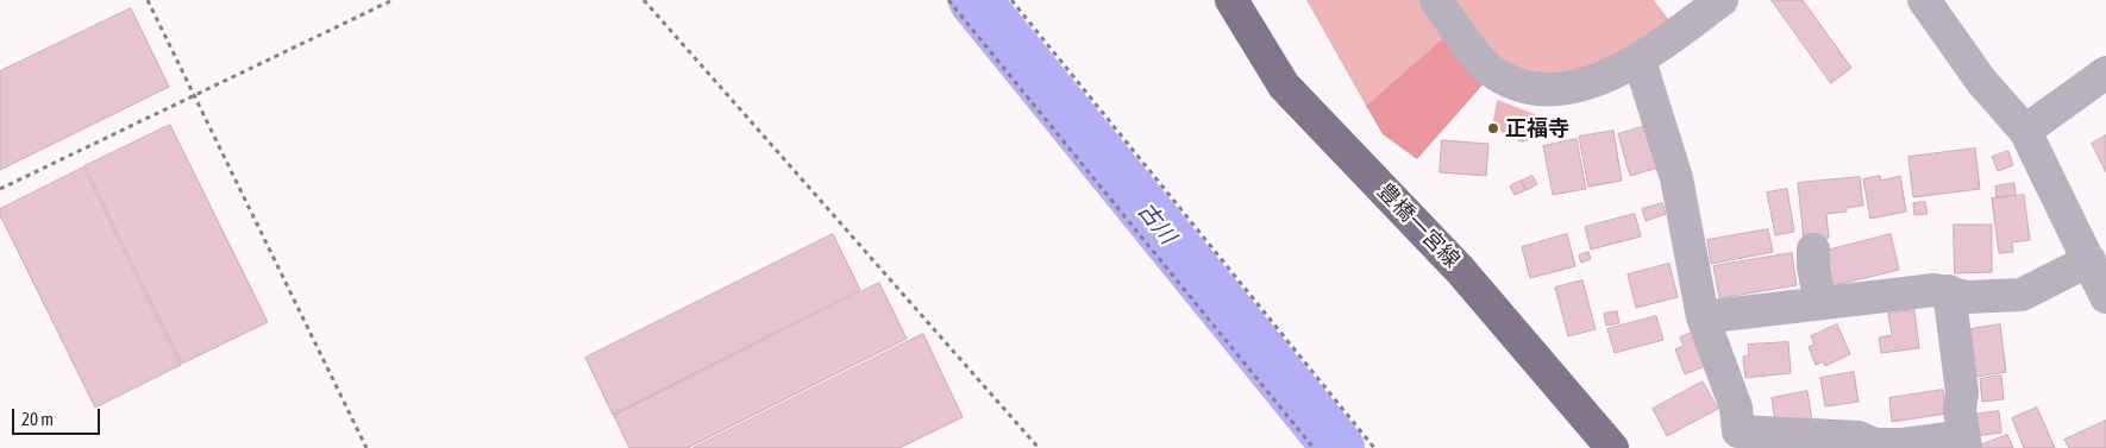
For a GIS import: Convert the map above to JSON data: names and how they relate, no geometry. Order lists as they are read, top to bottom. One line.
{"streets":{"main road":["豊橋一宮線"]},"water":["古川"],"places":["正福寺"],"scale_bar":"20 m"}
